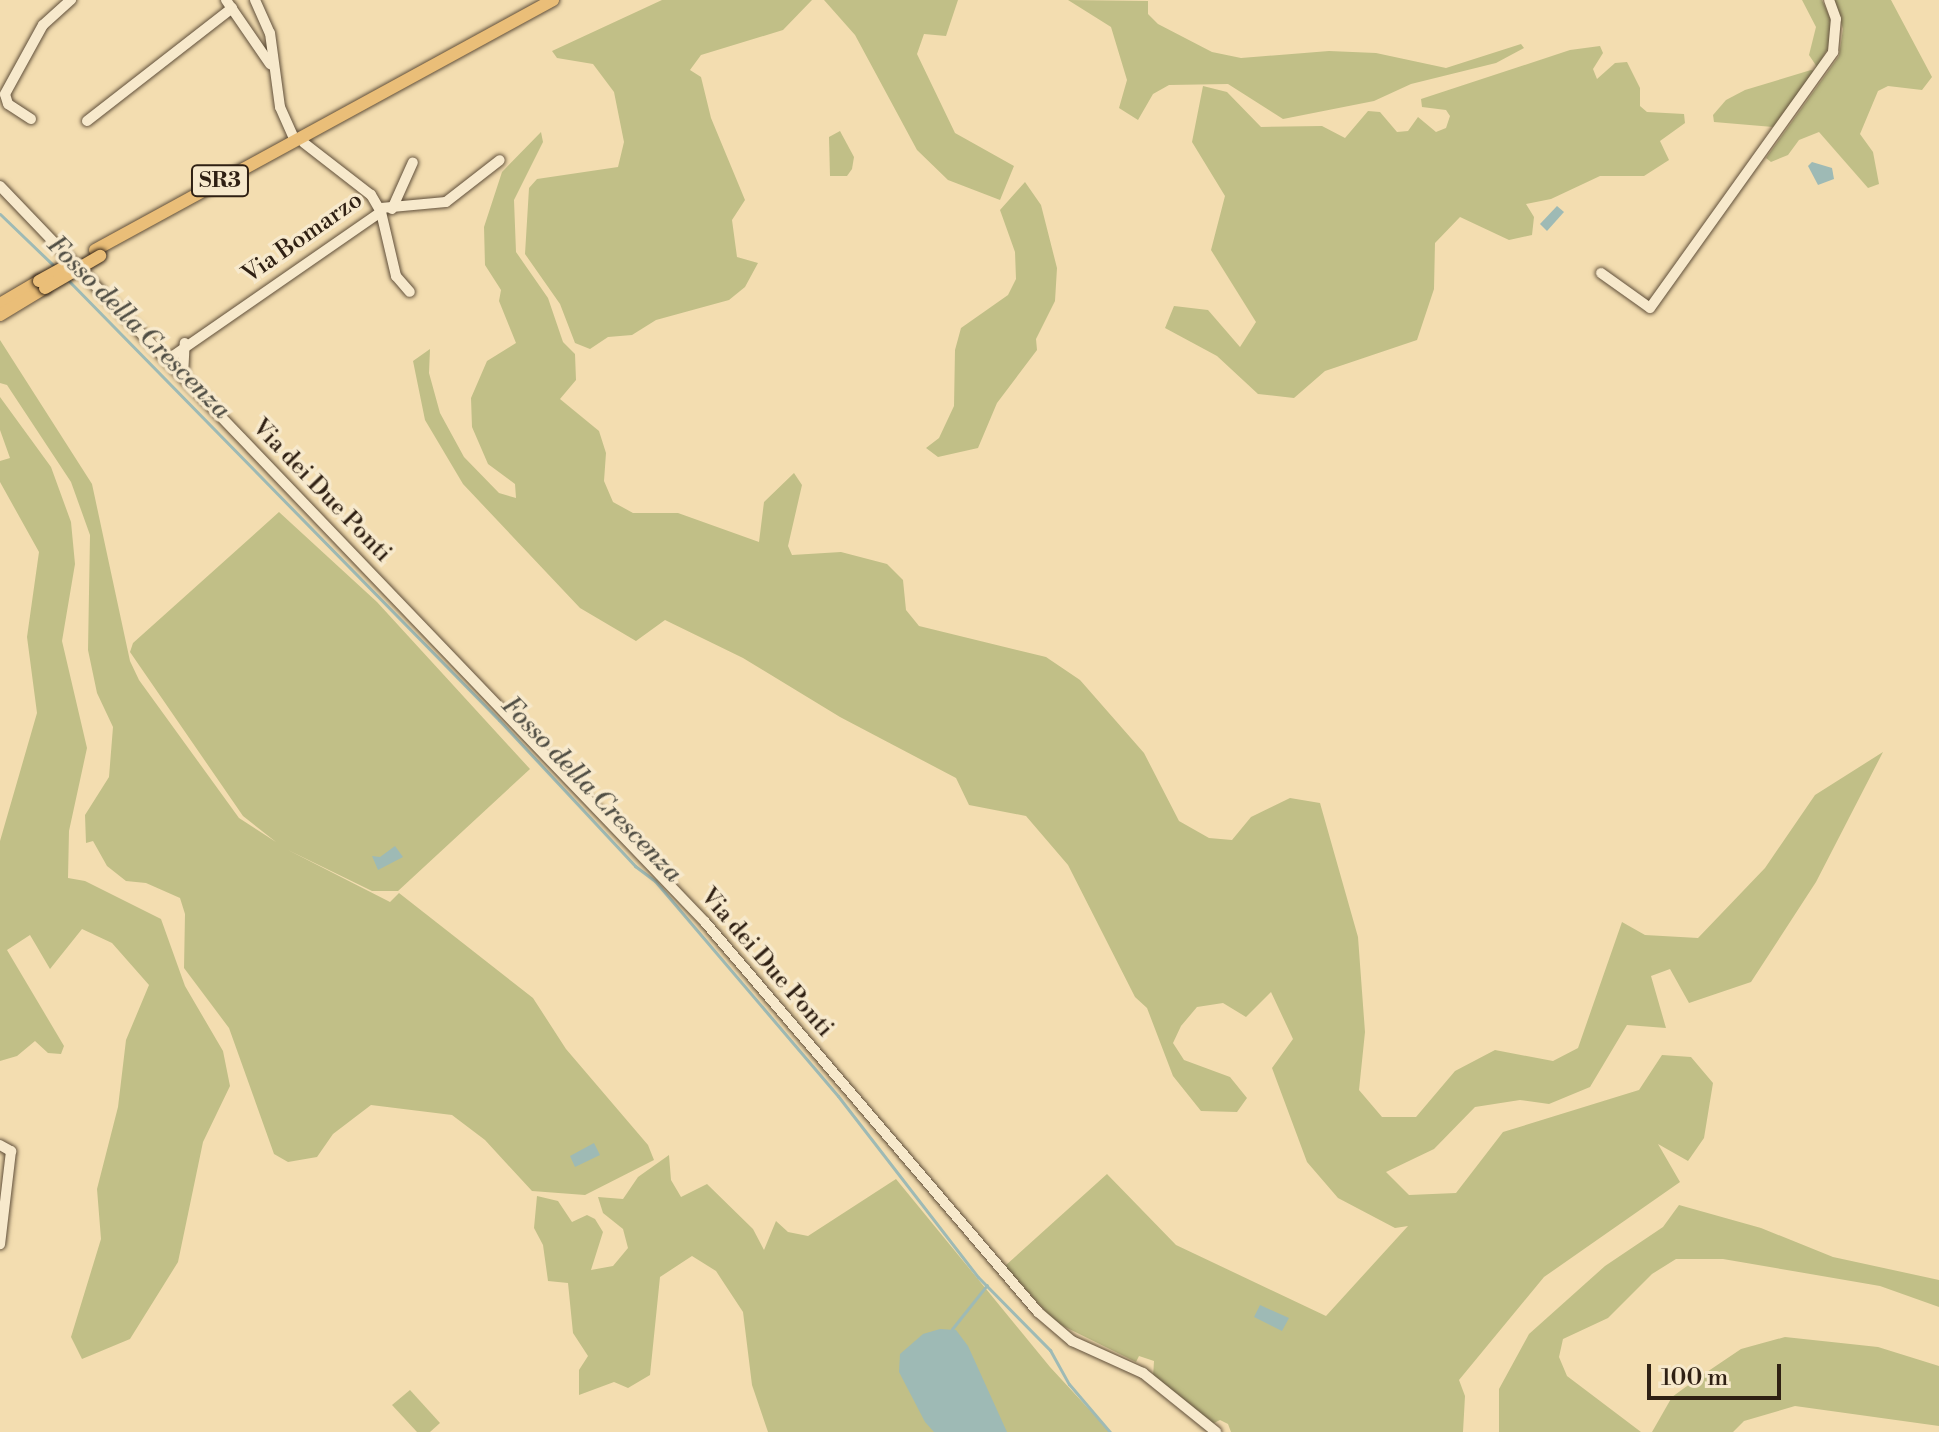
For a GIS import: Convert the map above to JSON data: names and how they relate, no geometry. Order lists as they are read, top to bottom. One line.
{"streets":{"main road":["SR3"],"street":["Via Bomarzo","Via dei Due Ponti"]},"crossings":[["SR3","Via Bomarzo"],["Via Bomarzo","Via dei Due Ponti"]],"water":["Fosso della Crescenza"],"scale_bar":"100 m"}
